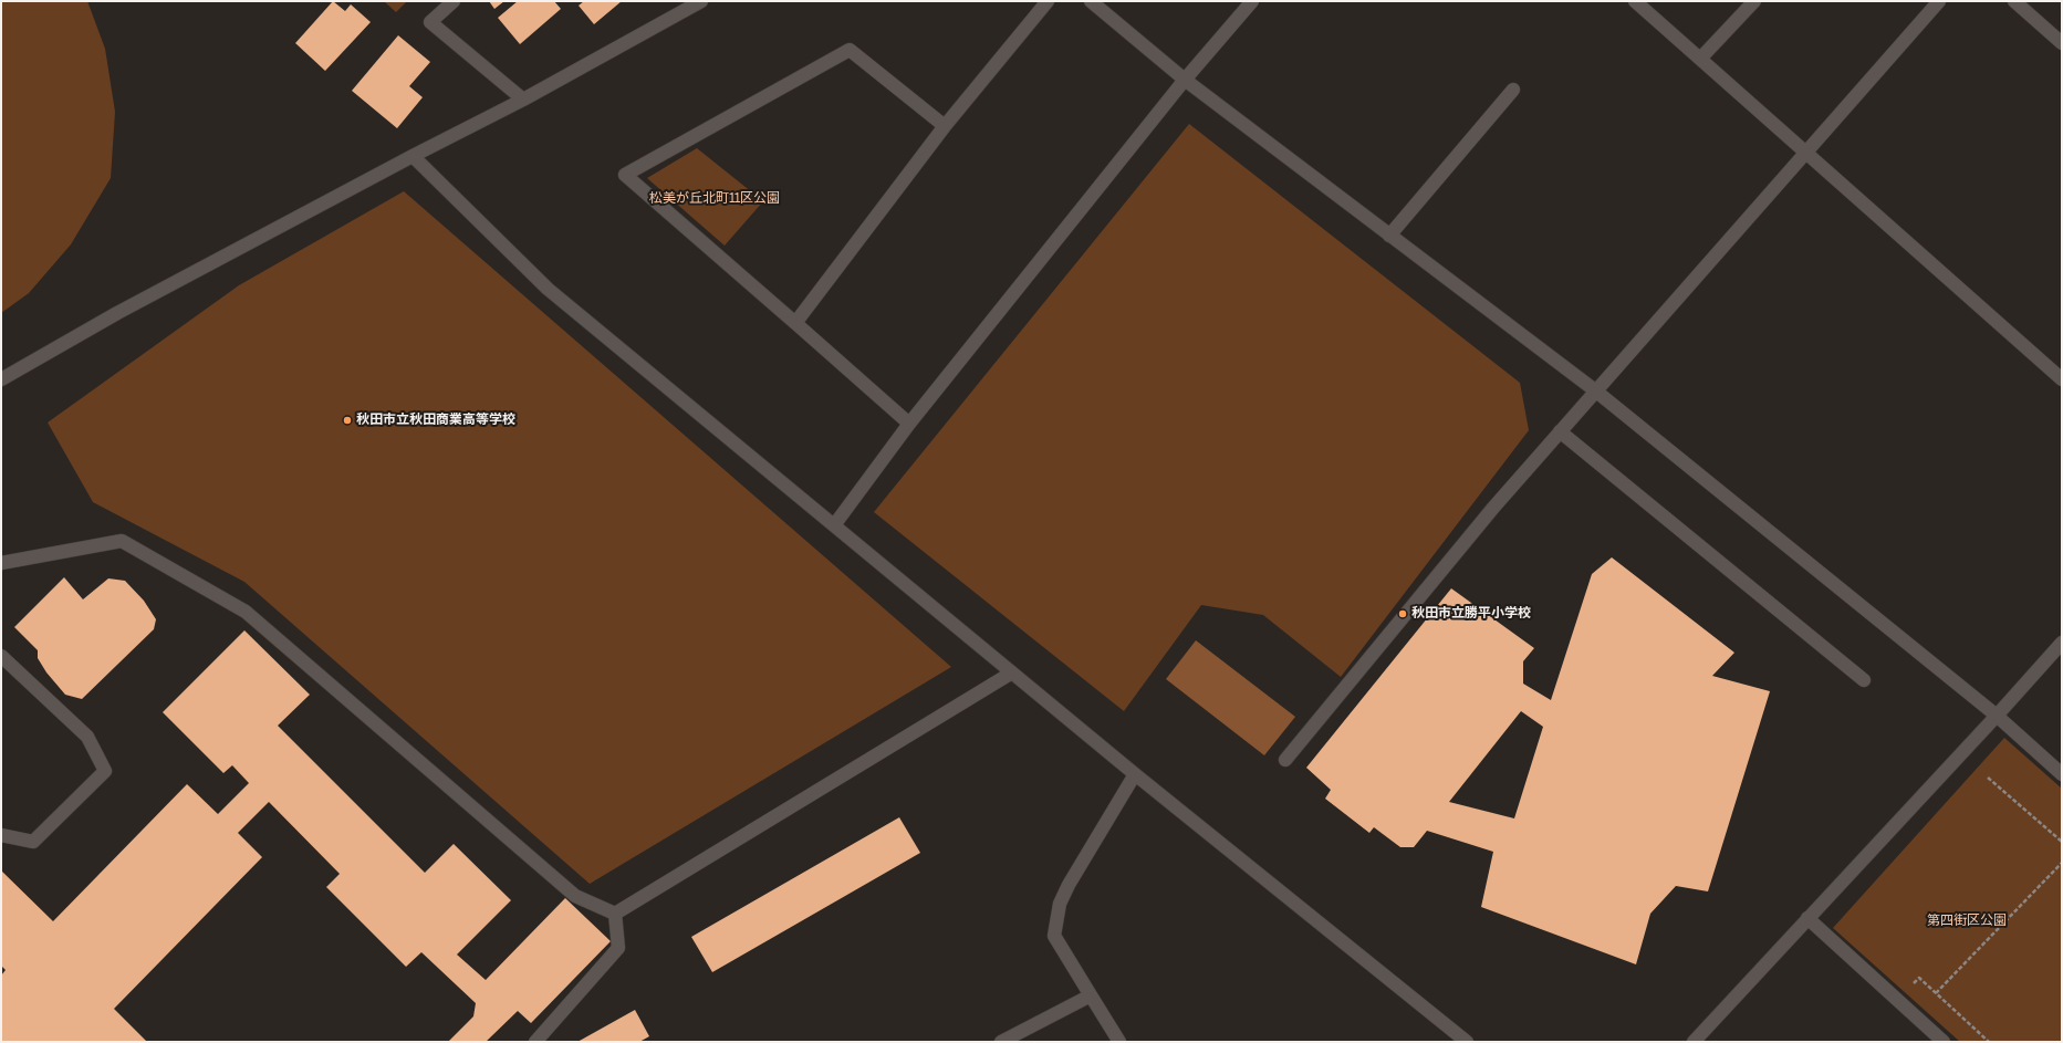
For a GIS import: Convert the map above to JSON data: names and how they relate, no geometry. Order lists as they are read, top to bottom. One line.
{"parks":["松美が丘北町11区公園","第四街区公園"],"places":["秋田市立秋田商業高等学校","秋田市立勝平小学校"]}
